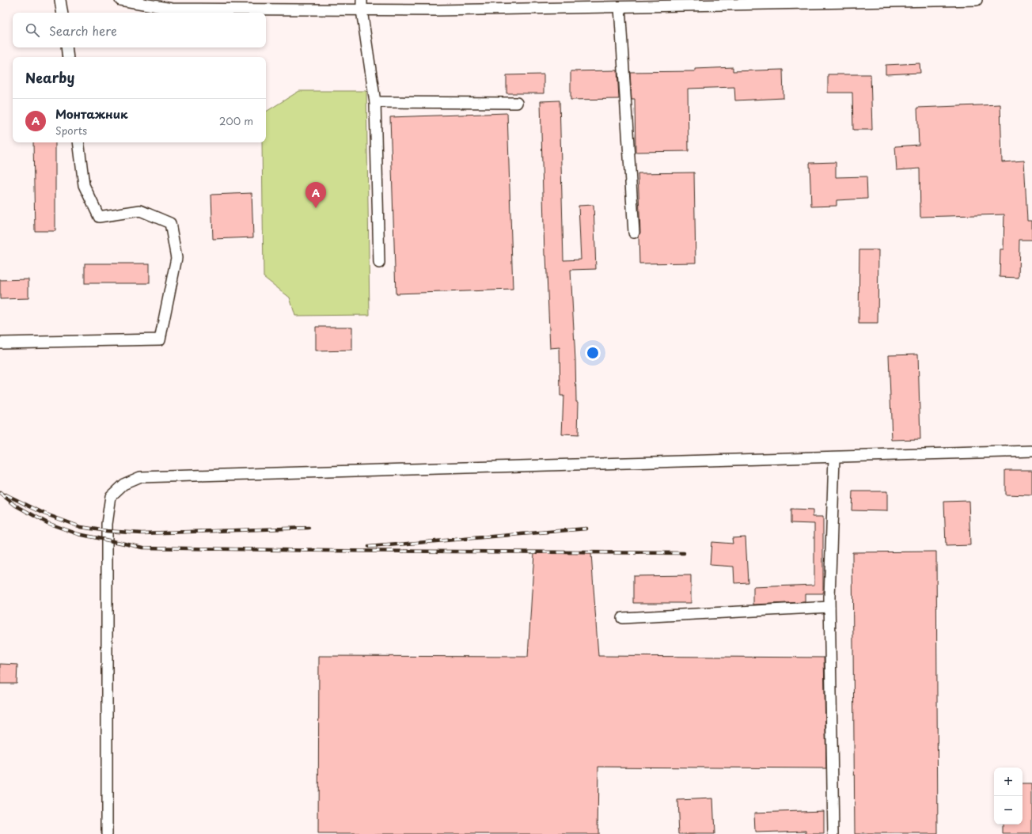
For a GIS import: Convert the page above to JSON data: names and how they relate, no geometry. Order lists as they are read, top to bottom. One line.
{"page":{"search":"Search here","heading":"Nearby","list":[{"mark":"A","name":"Монтажник","note":"Sports","value":"200 m"}],"pins":"A","map_buttons":["+","−"]}}
